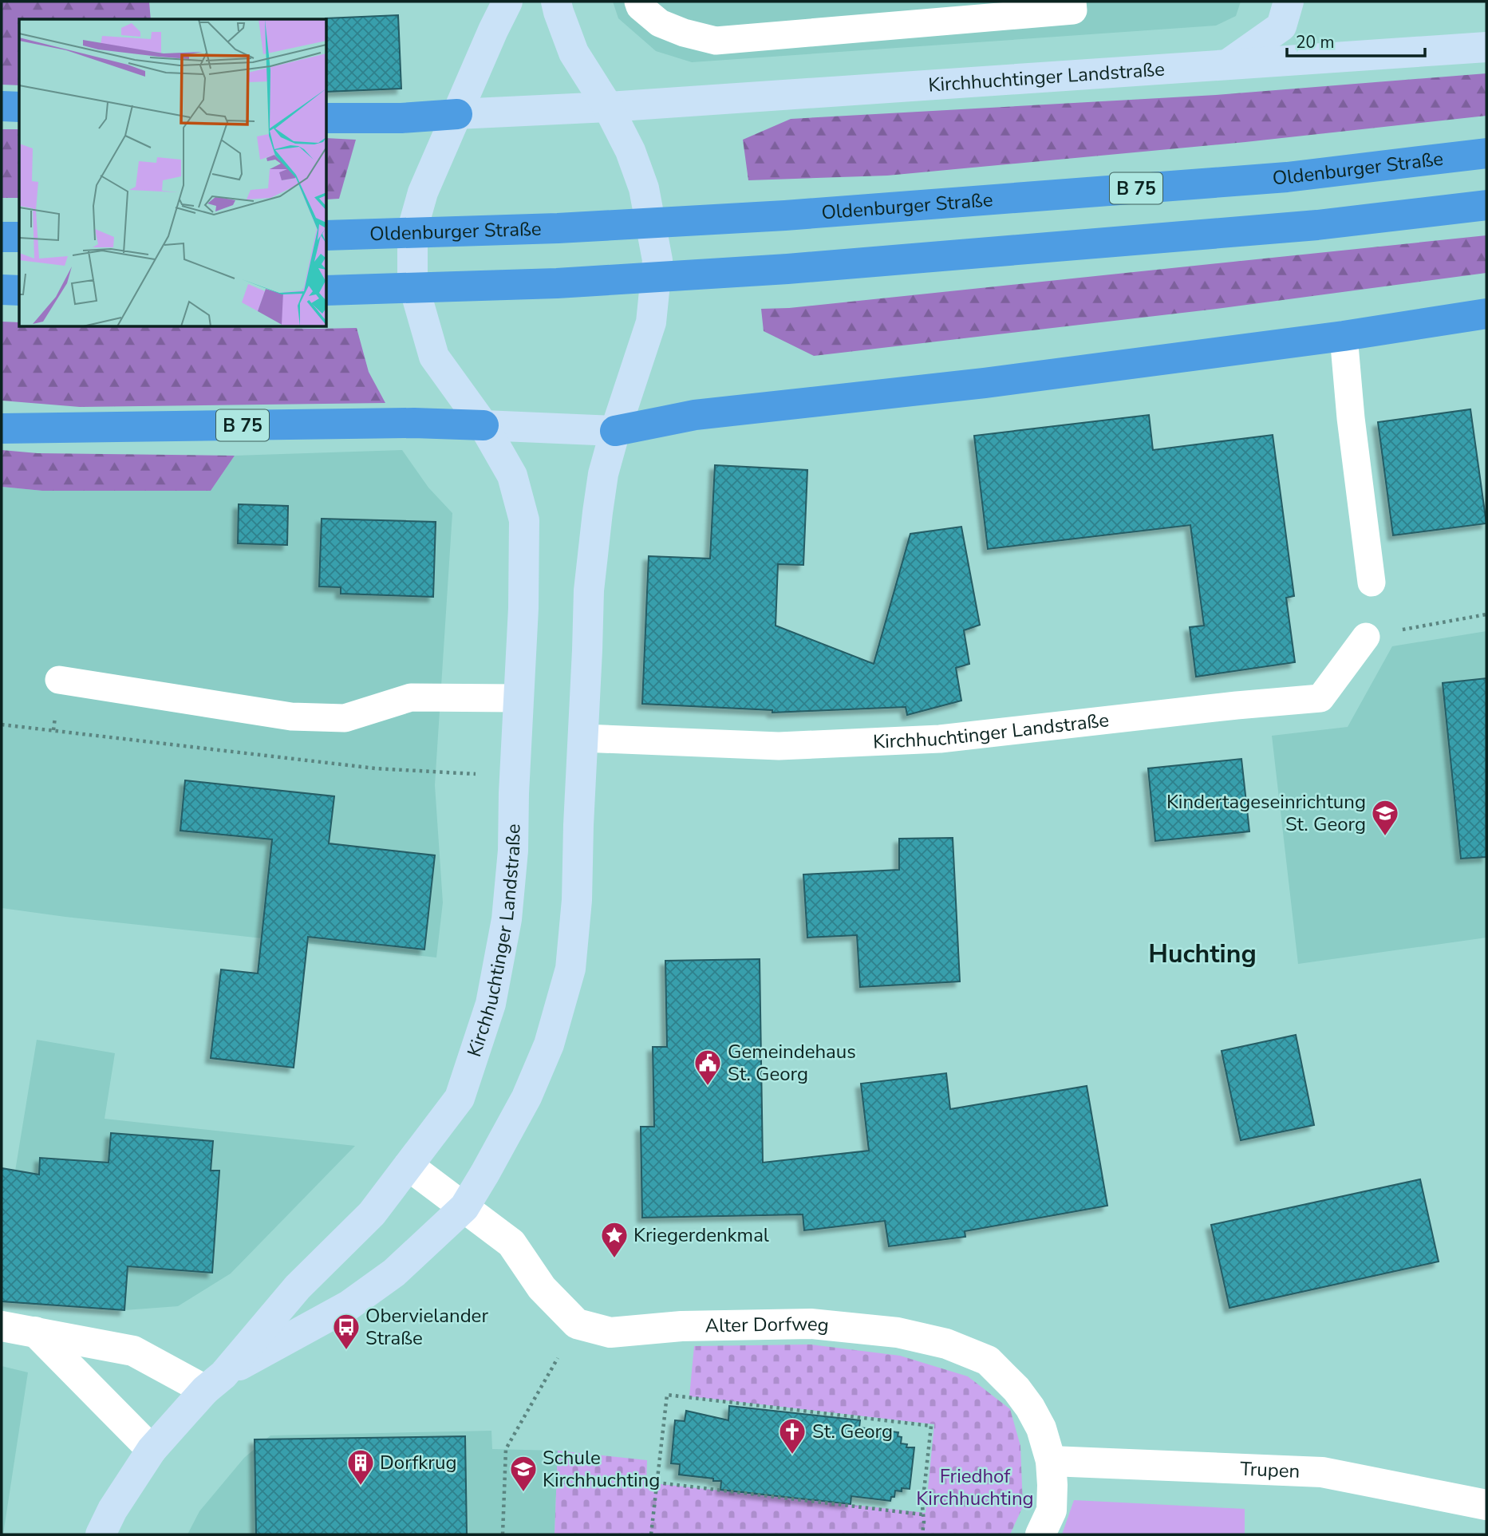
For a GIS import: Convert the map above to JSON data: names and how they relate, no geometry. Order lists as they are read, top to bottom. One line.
{"streets":{"highway":["Oldenburger Straße","B 75"],"main road":["Kirchhuchtinger Landstraße"],"street":["Alter Dorfweg","Trupen"]},"crossings":[["Kirchhuchtinger Landstraße","B 75"],["Alter Dorfweg","Trupen"]],"districts":["Huchting"],"parks":["Friedhof Kirchhuchting"],"places":{"school or university":["Kindertageseinrichtung St. Georg","Schule Kirchhuchting"],"public building":["Gemeindehaus St. Georg"],"place":["Kriegerdenkmal"],"bus stop":["Obervielander Straße"],"church":["St. Georg"],"building":["Dorfkrug"]},"scale_bar":"20 m"}
